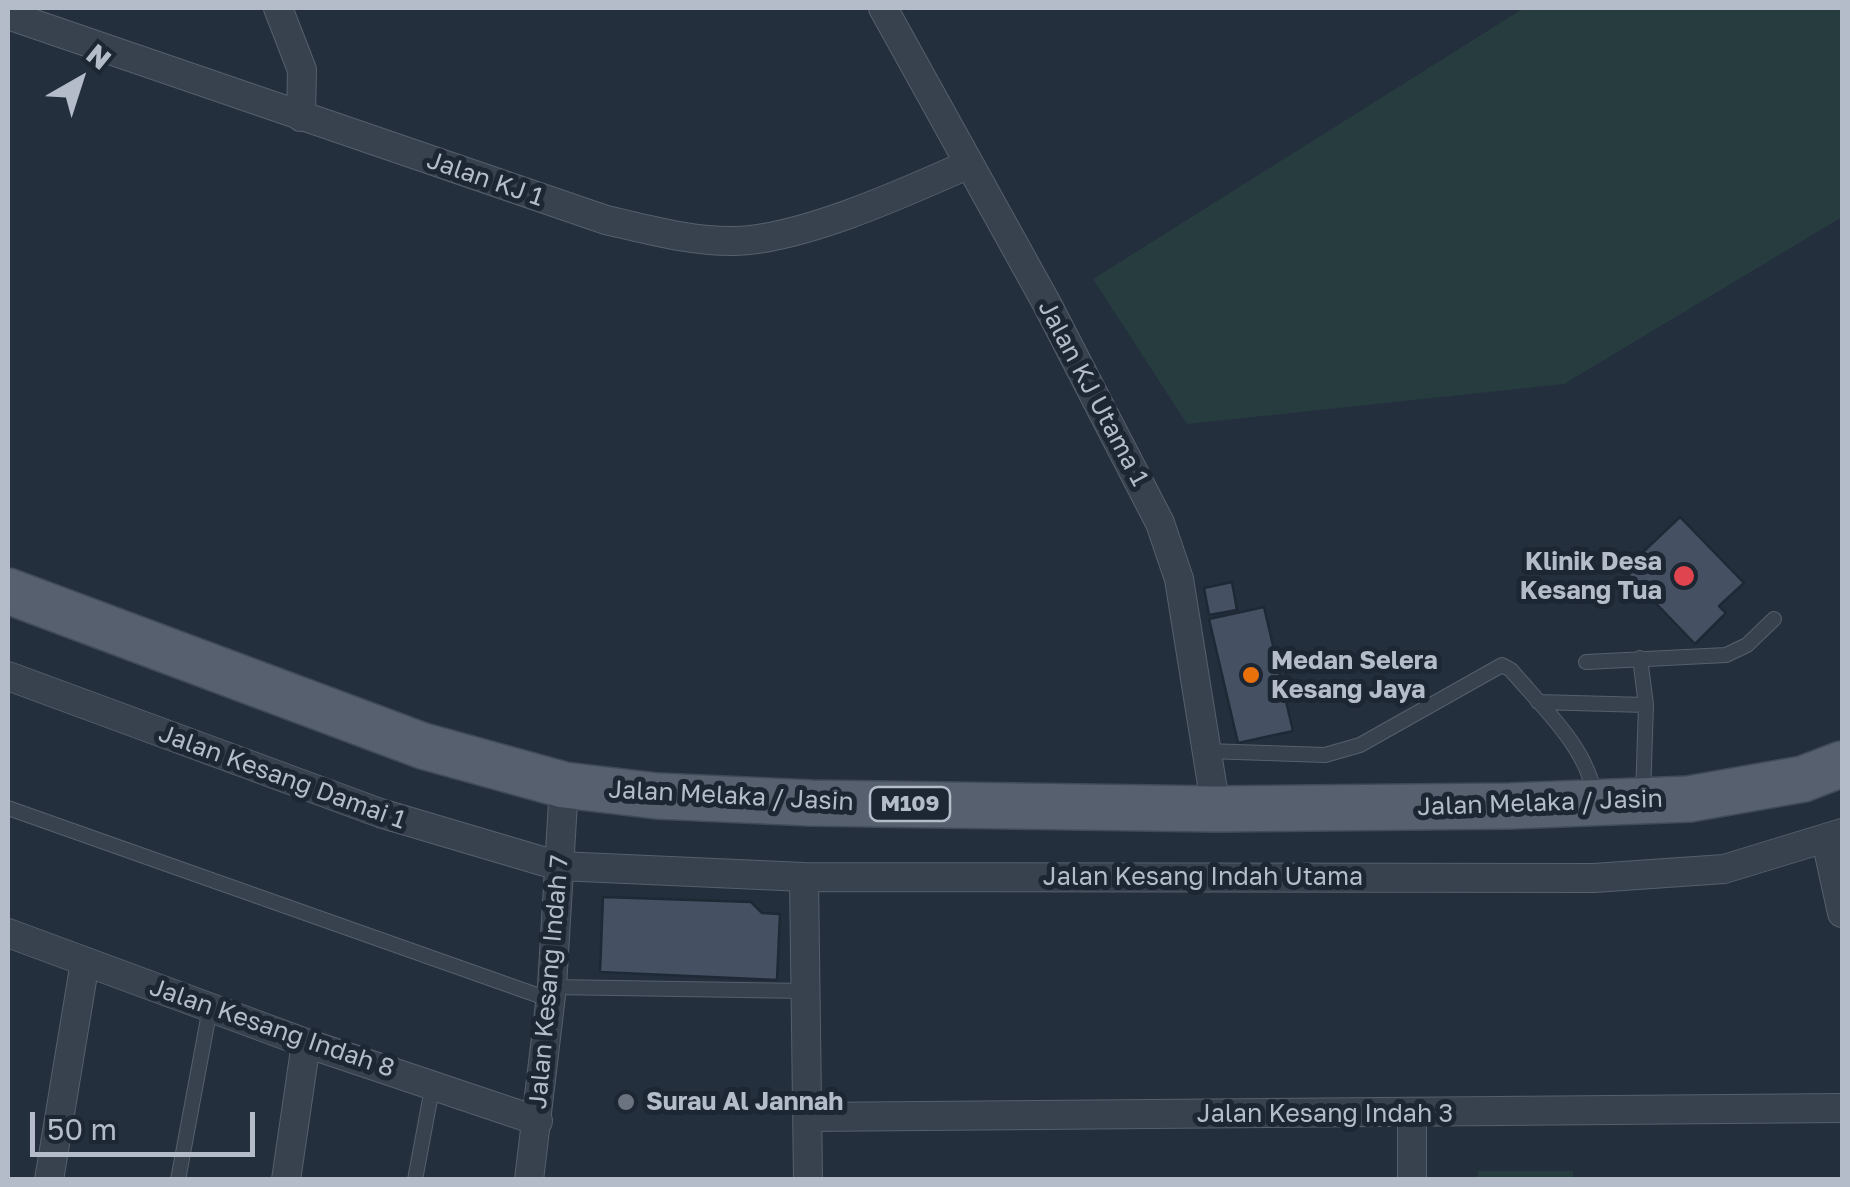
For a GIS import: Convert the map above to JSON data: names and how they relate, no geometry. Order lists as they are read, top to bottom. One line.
{"streets":{"main road":["Jalan Melaka / Jasin","M109"],"street":["Jalan KJ 1","Jalan KJ Utama 1","Jalan Kesang Damai 1","Jalan Kesang Indah Utama","Jalan Kesang Indah 7","Jalan Kesang Indah 8","Jalan Kesang Indah 3"]},"crossings":[["Jalan KJ 1","Jalan KJ Utama 1"],["Jalan KJ Utama 1","Jalan Melaka / Jasin"],["Jalan Kesang Damai 1","Jalan Kesang Indah Utama"],["Jalan Kesang Damai 1","Jalan Kesang Indah 7"],["Jalan Melaka / Jasin","Jalan Kesang Indah 7"],["Jalan Kesang Indah Utama","Jalan Kesang Indah 7"],["Jalan Kesang Indah 7","Jalan Kesang Indah 8"]],"places":["Klinik Desa Kesang Tua","Medan Selera Kesang Jaya","Surau Al Jannah"],"scale_bar":"50 m","north":"top right"}
